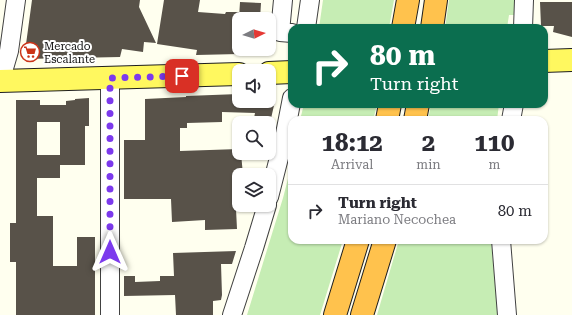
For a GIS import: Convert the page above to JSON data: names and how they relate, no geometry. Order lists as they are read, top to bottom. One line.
{"places":{"supermarket":["Mercado Escalante"]},"north":"right","page":{"turn":["80 m","Turn right"],"eta":["18:12","Arrival","2","min","110","m"],"list":[{"name":"Turn right","note":"Mariano Necochea","value":"80 m"}]}}
